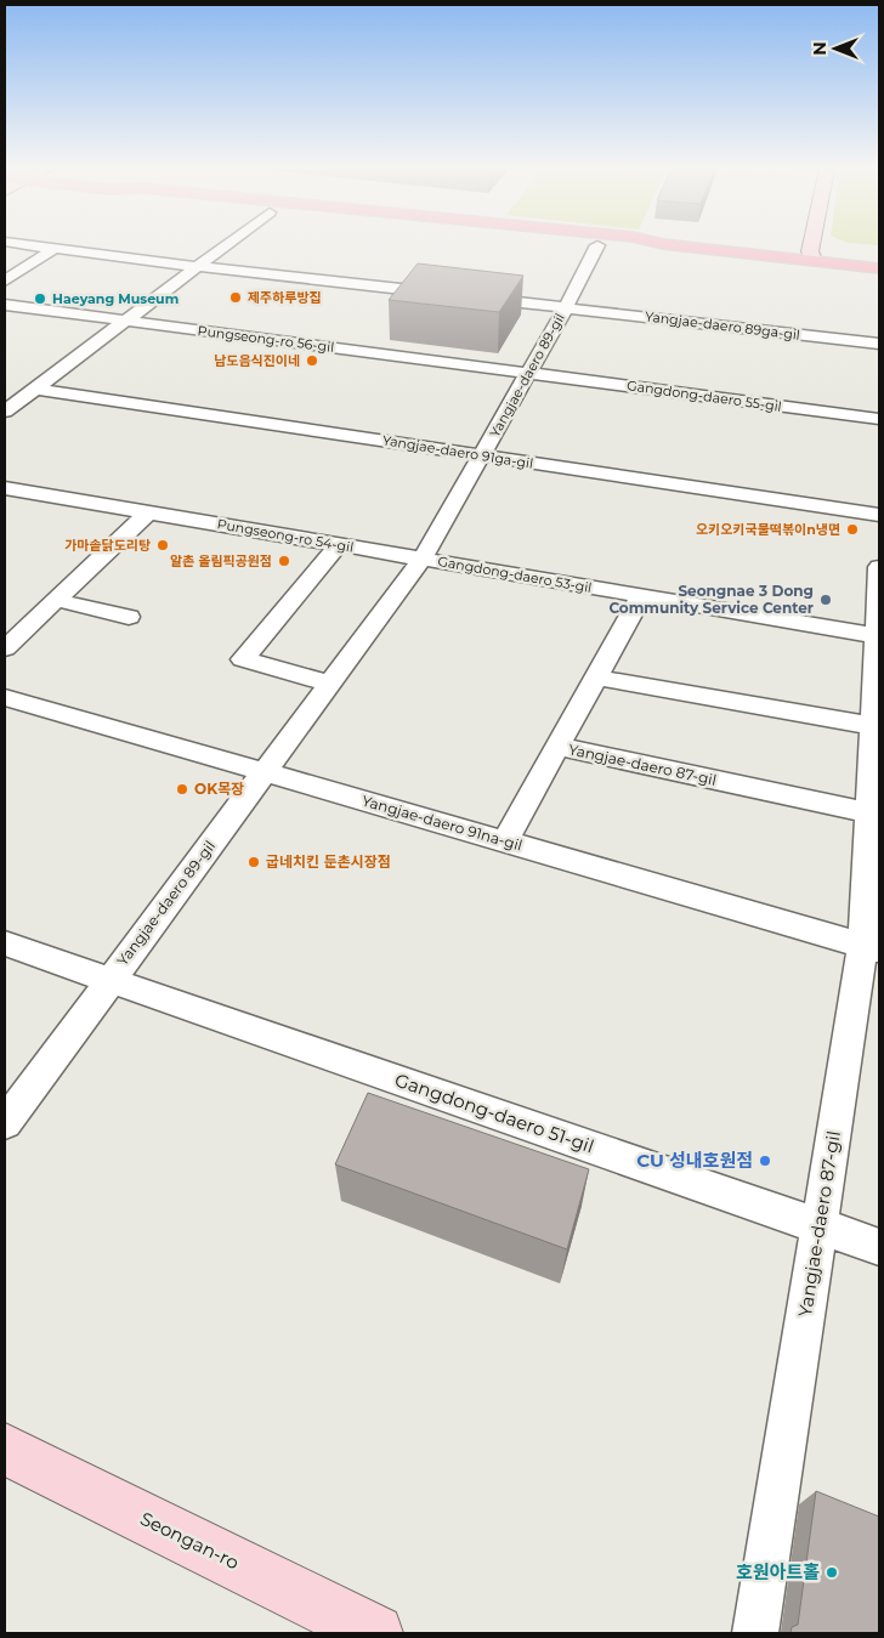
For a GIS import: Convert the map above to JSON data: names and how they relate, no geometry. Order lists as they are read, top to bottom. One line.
{"streets":{"street":["Yangjae-daero 89ga-gil","Pungseong-ro 56-gil","Yangjae-daero 89-gil","Gangdong-daero 55-gil","Yangjae-daero 91ga-gil","Pungseong-ro 54-gil","Gangdong-daero 53-gil","Yangjae-daero 87-gil","Yangjae-daero 91na-gil","Gangdong-daero 51-gil","Seongan-ro"]},"crossings":[["Yangjae-daero 89ga-gil","Yangjae-daero 89-gil"],["Pungseong-ro 56-gil","Yangjae-daero 89-gil"],["Pungseong-ro 56-gil","Gangdong-daero 55-gil"],["Yangjae-daero 89-gil","Gangdong-daero 55-gil"],["Yangjae-daero 89-gil","Yangjae-daero 91ga-gil"],["Yangjae-daero 89-gil","Pungseong-ro 54-gil"],["Yangjae-daero 89-gil","Gangdong-daero 53-gil"],["Yangjae-daero 89-gil","Yangjae-daero 91na-gil"],["Yangjae-daero 89-gil","Gangdong-daero 51-gil"],["Pungseong-ro 54-gil","Gangdong-daero 53-gil"],["Gangdong-daero 53-gil","Yangjae-daero 87-gil"],["Yangjae-daero 87-gil","Yangjae-daero 91na-gil"],["Yangjae-daero 87-gil","Gangdong-daero 51-gil"]],"places":["제주하루방집","Haeyang Museum","남도음식진이네","오키오키국물떡볶이n냉면","가마솥닭도리탕","알촌 올림픽공원점","Seongnae 3 Dong Community Service Center","OK목장","굽네치킨 둔촌시장점","CU 성내호원점","호원아트홀"],"north":"left"}
